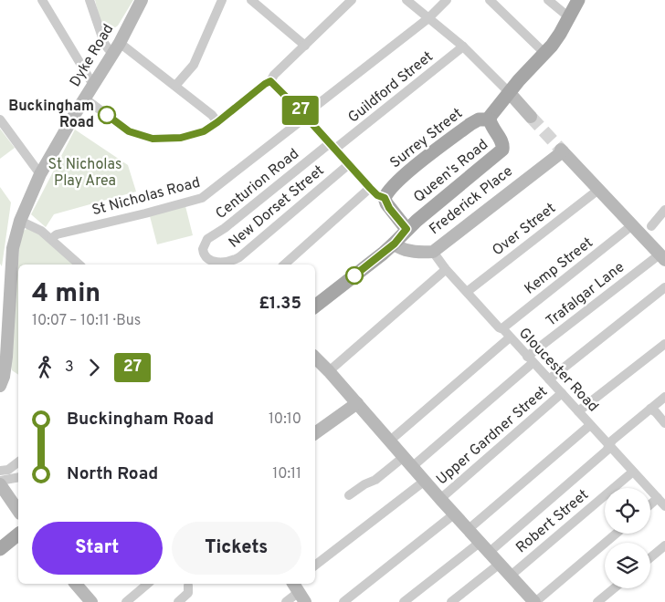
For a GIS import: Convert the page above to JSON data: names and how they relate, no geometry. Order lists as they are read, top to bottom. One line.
{"streets":{"main road":["Surrey Street","Queen's Road"],"street":["Dyke Road","Guildford Street","Centurion Road","St Nicholas Road","Frederick Place","New Dorset Street","Over Street","Kemp Street","Trafalgar Lane","Gloucester Road","Upper Gardner Street","Robert Street"]},"crossings":[["Guildford Street","Centurion Road"],["Surrey Street","Queen's Road"],["Queen's Road","Frederick Place"],["Centurion Road","New Dorset Street"],["Frederick Place","Over Street"],["Frederick Place","Gloucester Road"],["Over Street","Gloucester Road"],["Kemp Street","Gloucester Road"],["Trafalgar Lane","Gloucester Road"],["Gloucester Road","Upper Gardner Street"],["Gloucester Road","Robert Street"]],"parks":["St Nicholas Play Area"],"places":["Buckingham Road"],"lines":["bus line 27"],"page":{"on_map":"27","heading":["4 min","10:07 – 10:11 · Bus","£1.35"],"legs":["3","27"],"list":[{"name":"Buckingham Road","value":"10:10"},{"name":"North Road","value":"10:11"}],"buttons":["Start","Tickets"]}}
